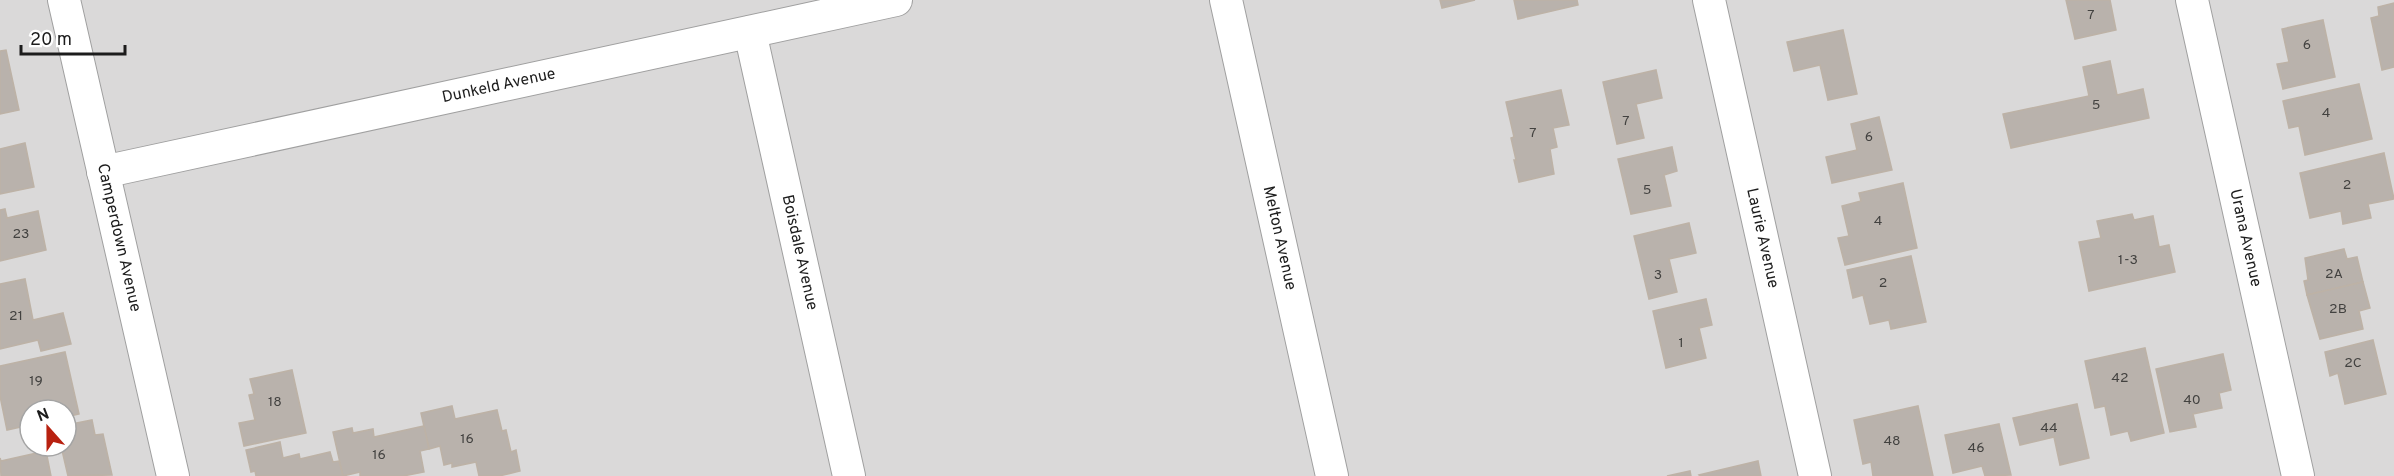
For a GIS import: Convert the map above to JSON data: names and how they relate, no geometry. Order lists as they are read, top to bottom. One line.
{"streets":{"street":["Dunkeld Avenue","Camperdown Avenue","Melton Avenue","Laurie Avenue","Urana Avenue","Boisdale Avenue"]},"crossings":[["Dunkeld Avenue","Camperdown Avenue"],["Dunkeld Avenue","Boisdale Avenue"]],"house_numbers":["7","6","5","4","7","7","6","2","5","4","23","1-3","2A","3","2","2B","21","1","2C","42","19","40","18","44","16","48","46","16"],"scale_bar":"20 m","north":"top"}
